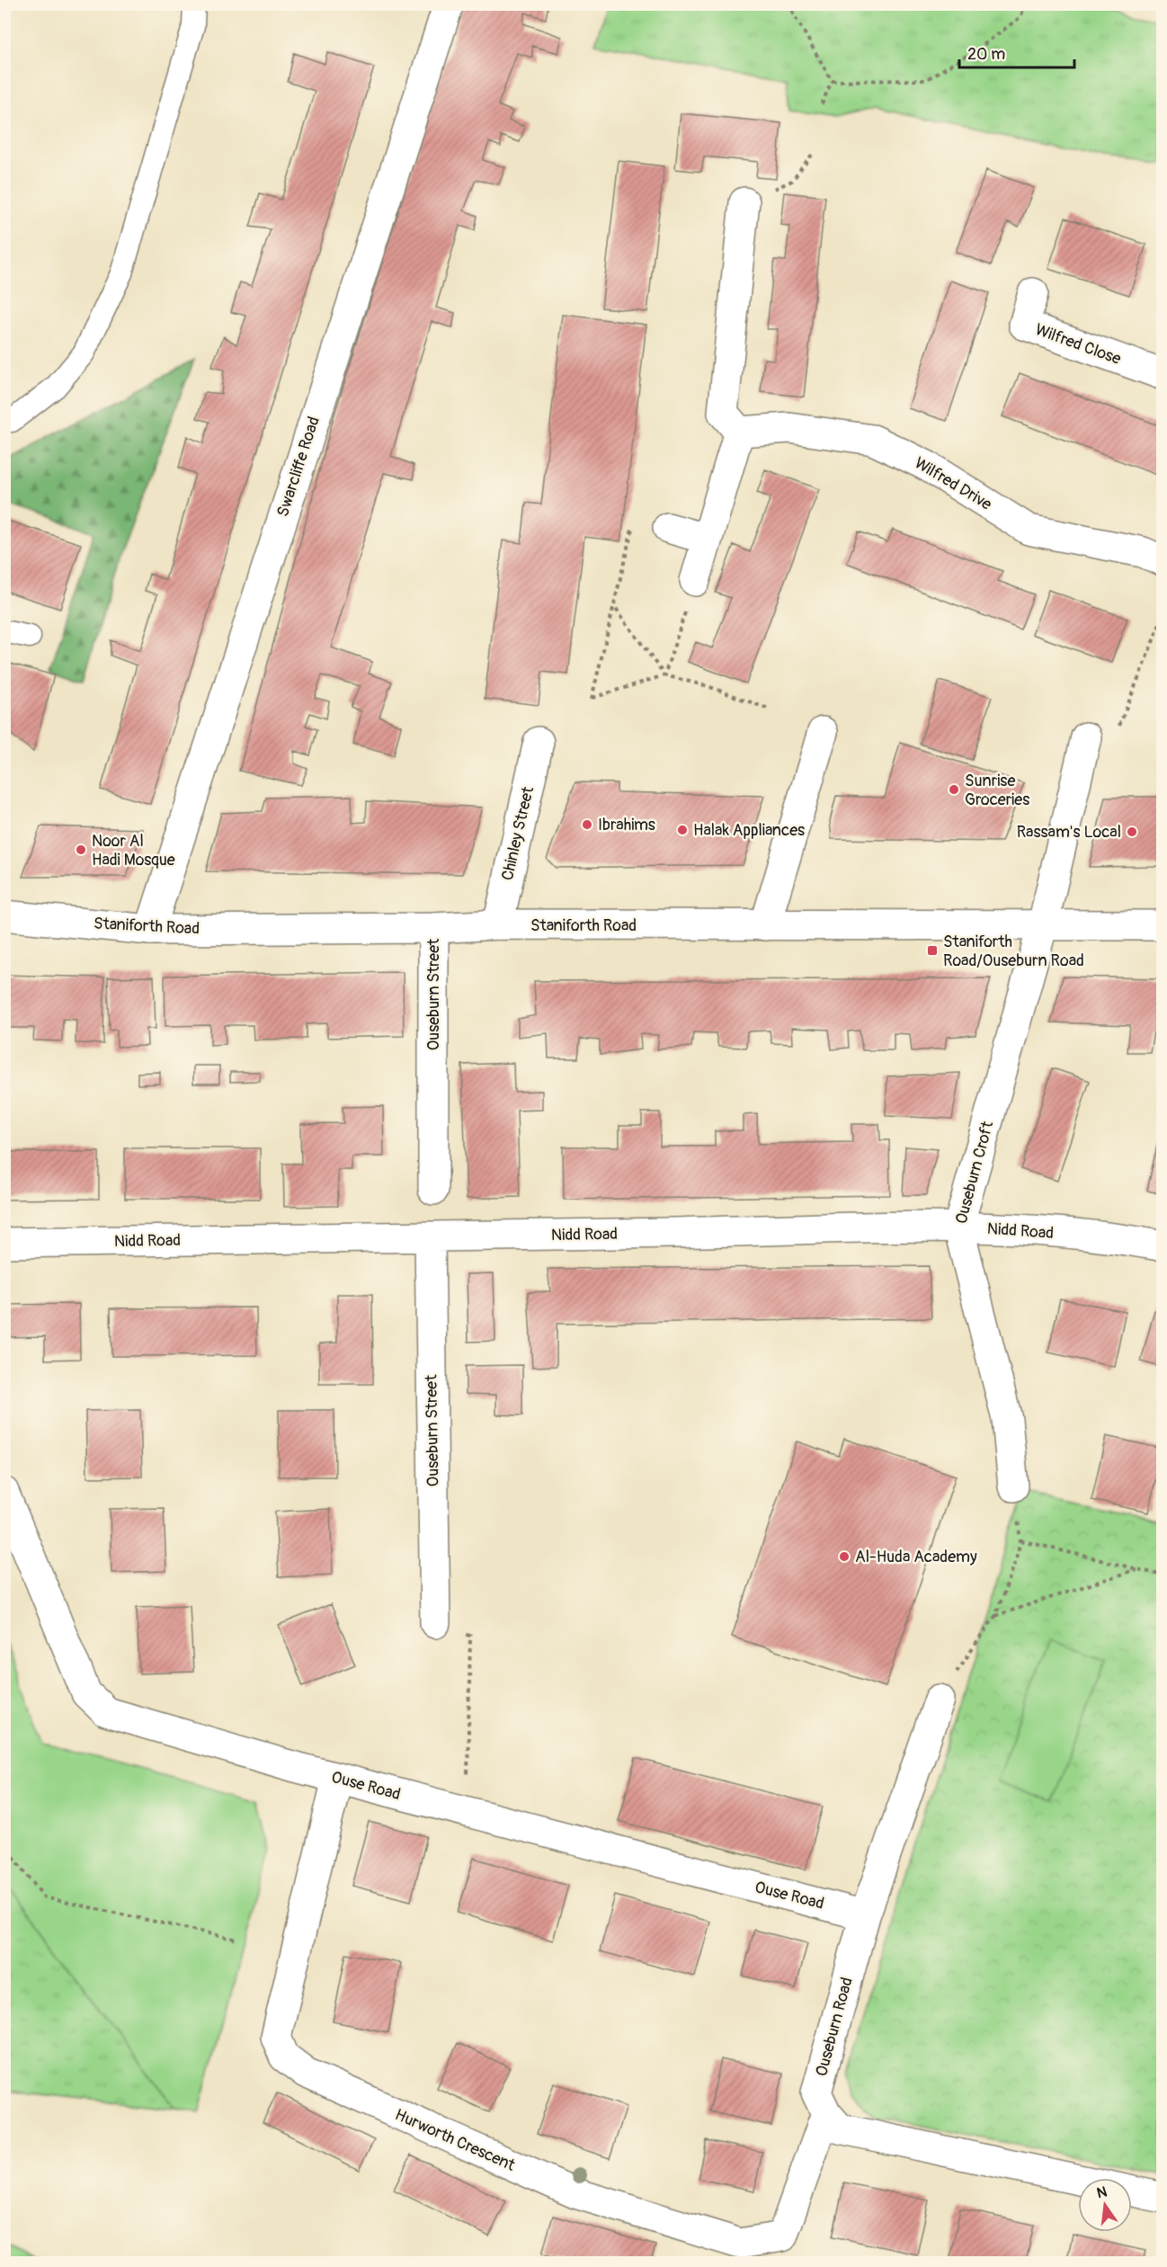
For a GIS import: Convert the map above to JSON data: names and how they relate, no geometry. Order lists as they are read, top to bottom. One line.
{"streets":{"street":["Wilfred Close","Swarcliffe Road","Wilfred Drive","Chinley Street","Staniforth Road","Ouseburn Street","Ouseburn Croft","Nidd Road","Ouse Road","Ouseburn Road","Hurworth Crescent"]},"crossings":[["Swarcliffe Road","Staniforth Road"],["Chinley Street","Staniforth Road"],["Staniforth Road","Ouseburn Street"],["Staniforth Road","Ouseburn Croft"],["Ouseburn Street","Nidd Road"],["Ouseburn Croft","Nidd Road"],["Ouse Road","Ouseburn Road"],["Ouse Road","Hurworth Crescent"],["Ouseburn Road","Hurworth Crescent"]],"places":{"other":["Sunrise Groceries","Ibrahims","Halak Appliances","Rassam's Local","Noor Al Hadi Mosque","Al-Huda Academy"],"transit":["Staniforth Road/Ouseburn Road"]},"scale_bar":"20 m","north":"top"}
